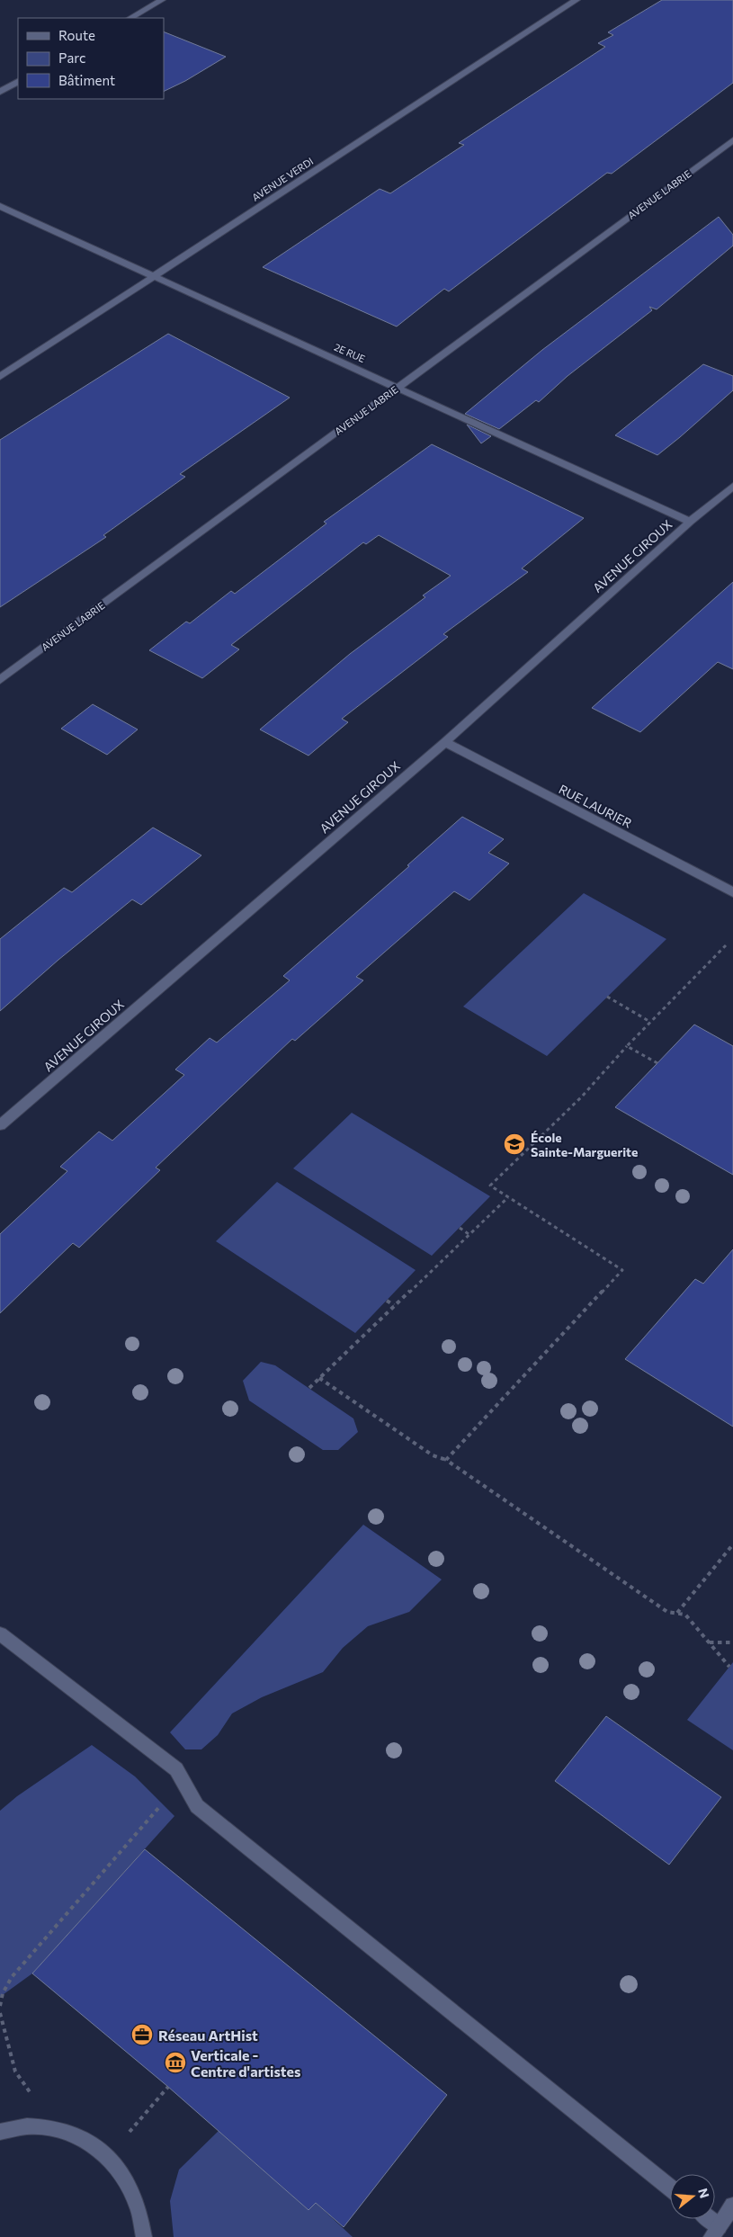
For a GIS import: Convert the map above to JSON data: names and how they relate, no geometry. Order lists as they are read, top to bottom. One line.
{"streets":{"street":["AVENUE VERDI","AVENUE LABRIE","2E RUE","AVENUE GIROUX","RUE LAURIER"]},"crossings":[["AVENUE VERDI","2E RUE"],["AVENUE LABRIE","2E RUE"],["2E RUE","AVENUE GIROUX"],["AVENUE GIROUX","RUE LAURIER"]],"places":{"school or university":["École Sainte-Marguerite"],"office":["Réseau ArtHist"],"museum":["Verticale - Centre d'artistes"]},"legend":["Route","Parc","Bâtiment"],"north":"right"}
